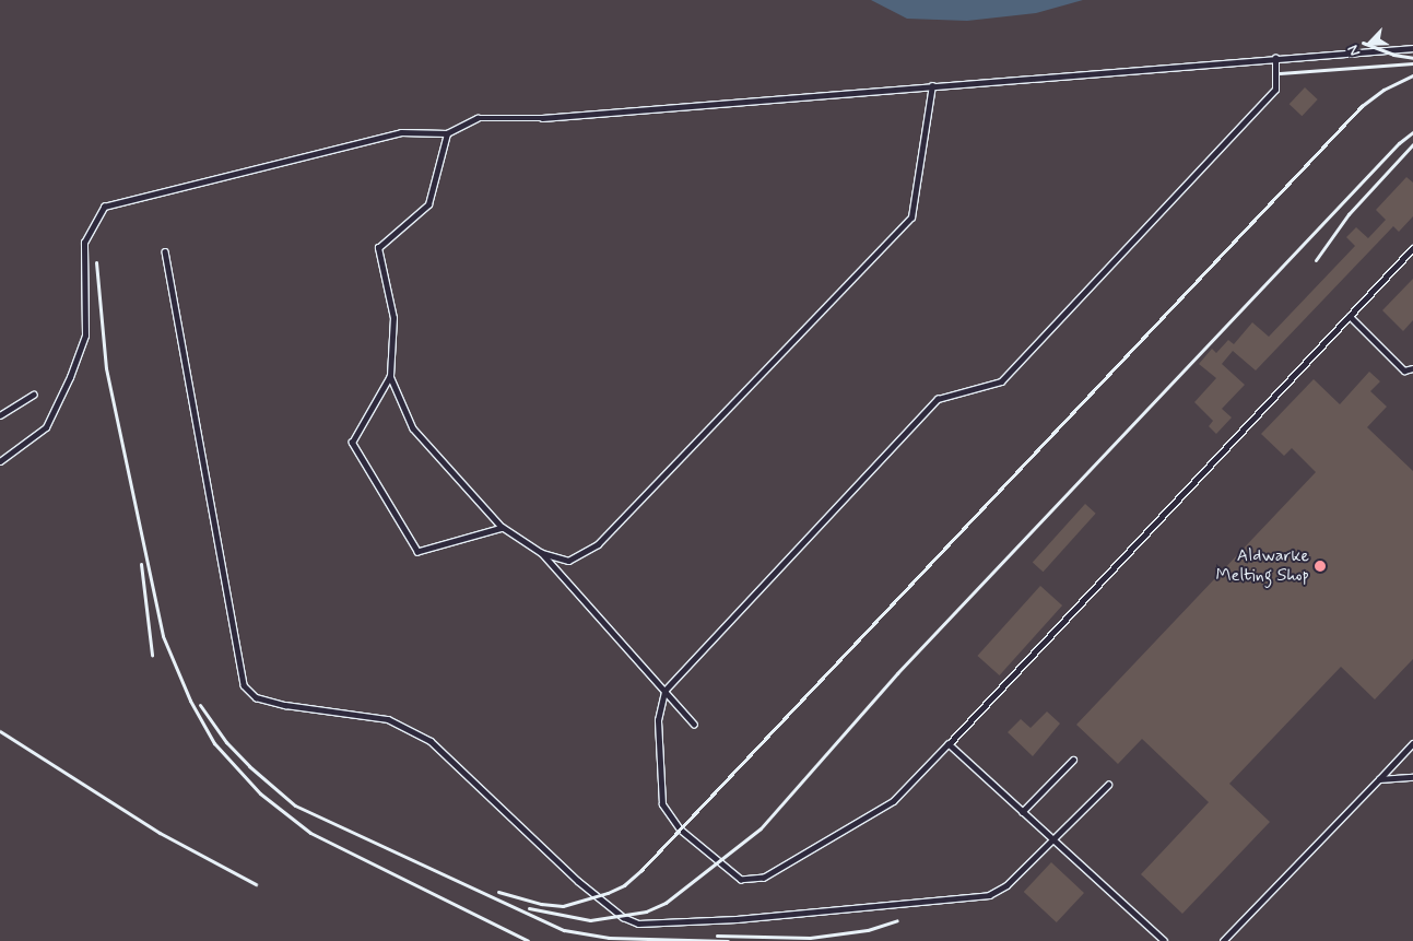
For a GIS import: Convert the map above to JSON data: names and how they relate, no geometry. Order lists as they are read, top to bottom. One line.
{"places":["Aldwarke Melting Shop"],"north":"bottom left"}
